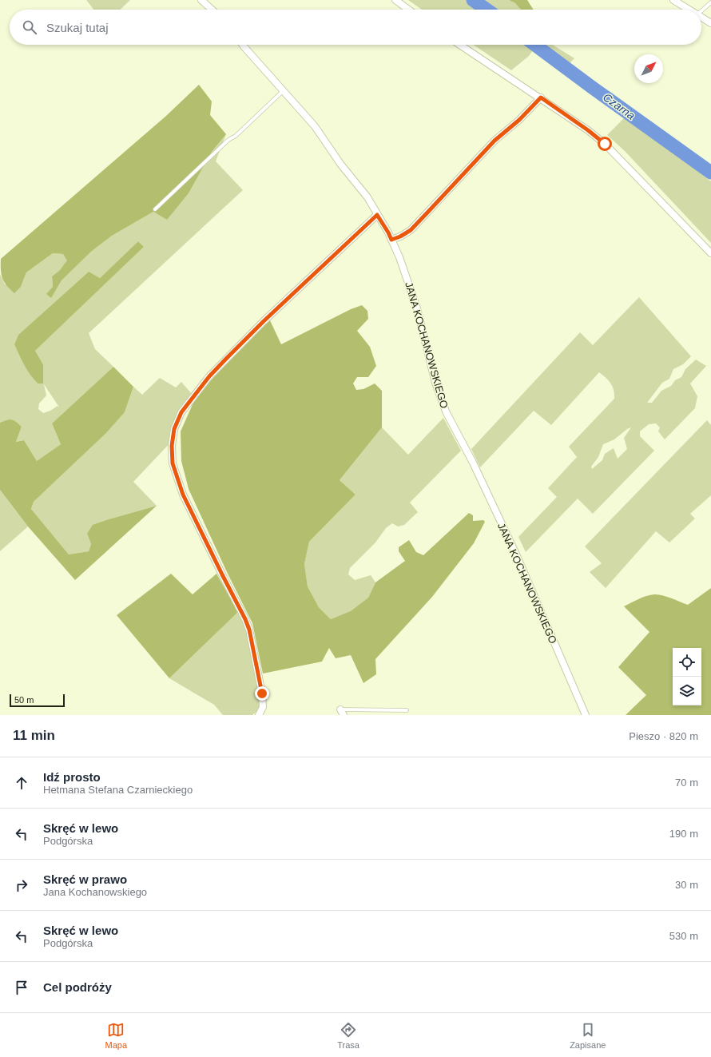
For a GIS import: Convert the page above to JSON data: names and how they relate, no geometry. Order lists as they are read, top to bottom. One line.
{"streets":{"street":["JANA KOCHANOWSKIEGO"]},"water":["Czarna"],"scale_bar":"50 m","north":"top right","page":{"search":"Szukaj tutaj","scale":"50 m","heading":["11 min","Pieszo · 820 m"],"list":[["Idź prosto","Hetmana Stefana Czarnieckiego","70 m"],["Skręć w lewo","Podgórska","190 m"],["Skręć w prawo","Jana Kochanowskiego","30 m"],["Skręć w lewo","Podgórska","530 m"],"Cel podróży"],"nav":["Mapa","Trasa","Zapisane"]}}
